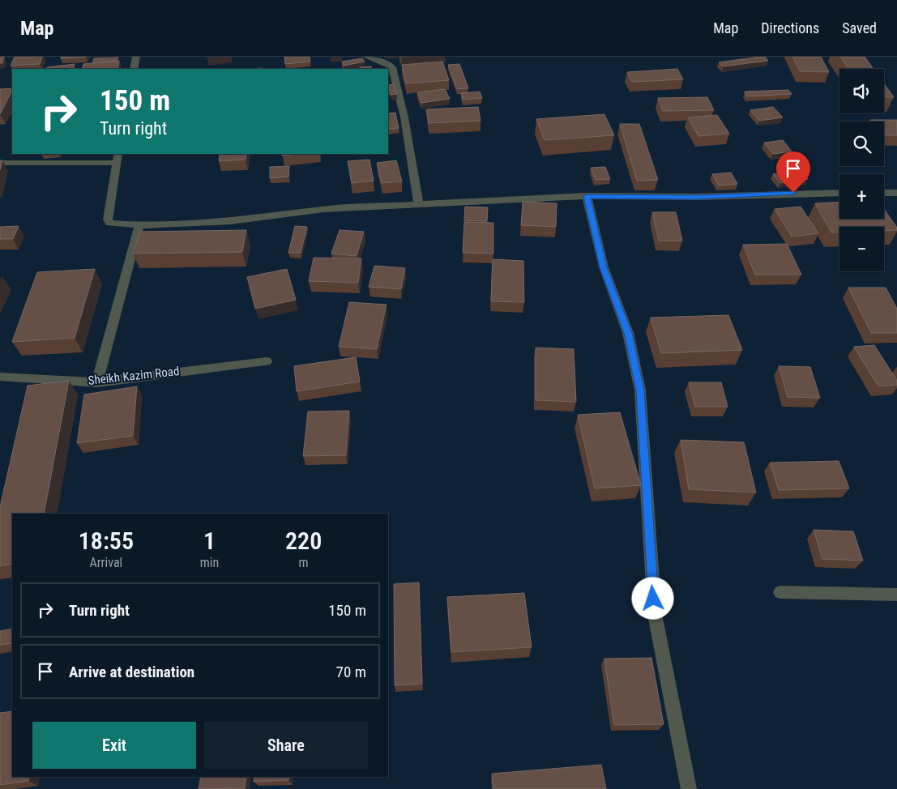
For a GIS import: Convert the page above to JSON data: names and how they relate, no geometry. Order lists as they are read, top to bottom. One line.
{"streets":{"street":["Sheikh Kazim Road"]},"page":{"header":"Map","nav":["Map","Directions","Saved"],"map_buttons":["+","−"],"turn":["150 m","Turn right"],"eta":["18:55","Arrival","1","min","220","m"],"list":[{"name":"Turn right","value":"150 m"},{"name":"Arrive at destination","value":"70 m"}],"buttons":["Exit","Share"]}}
